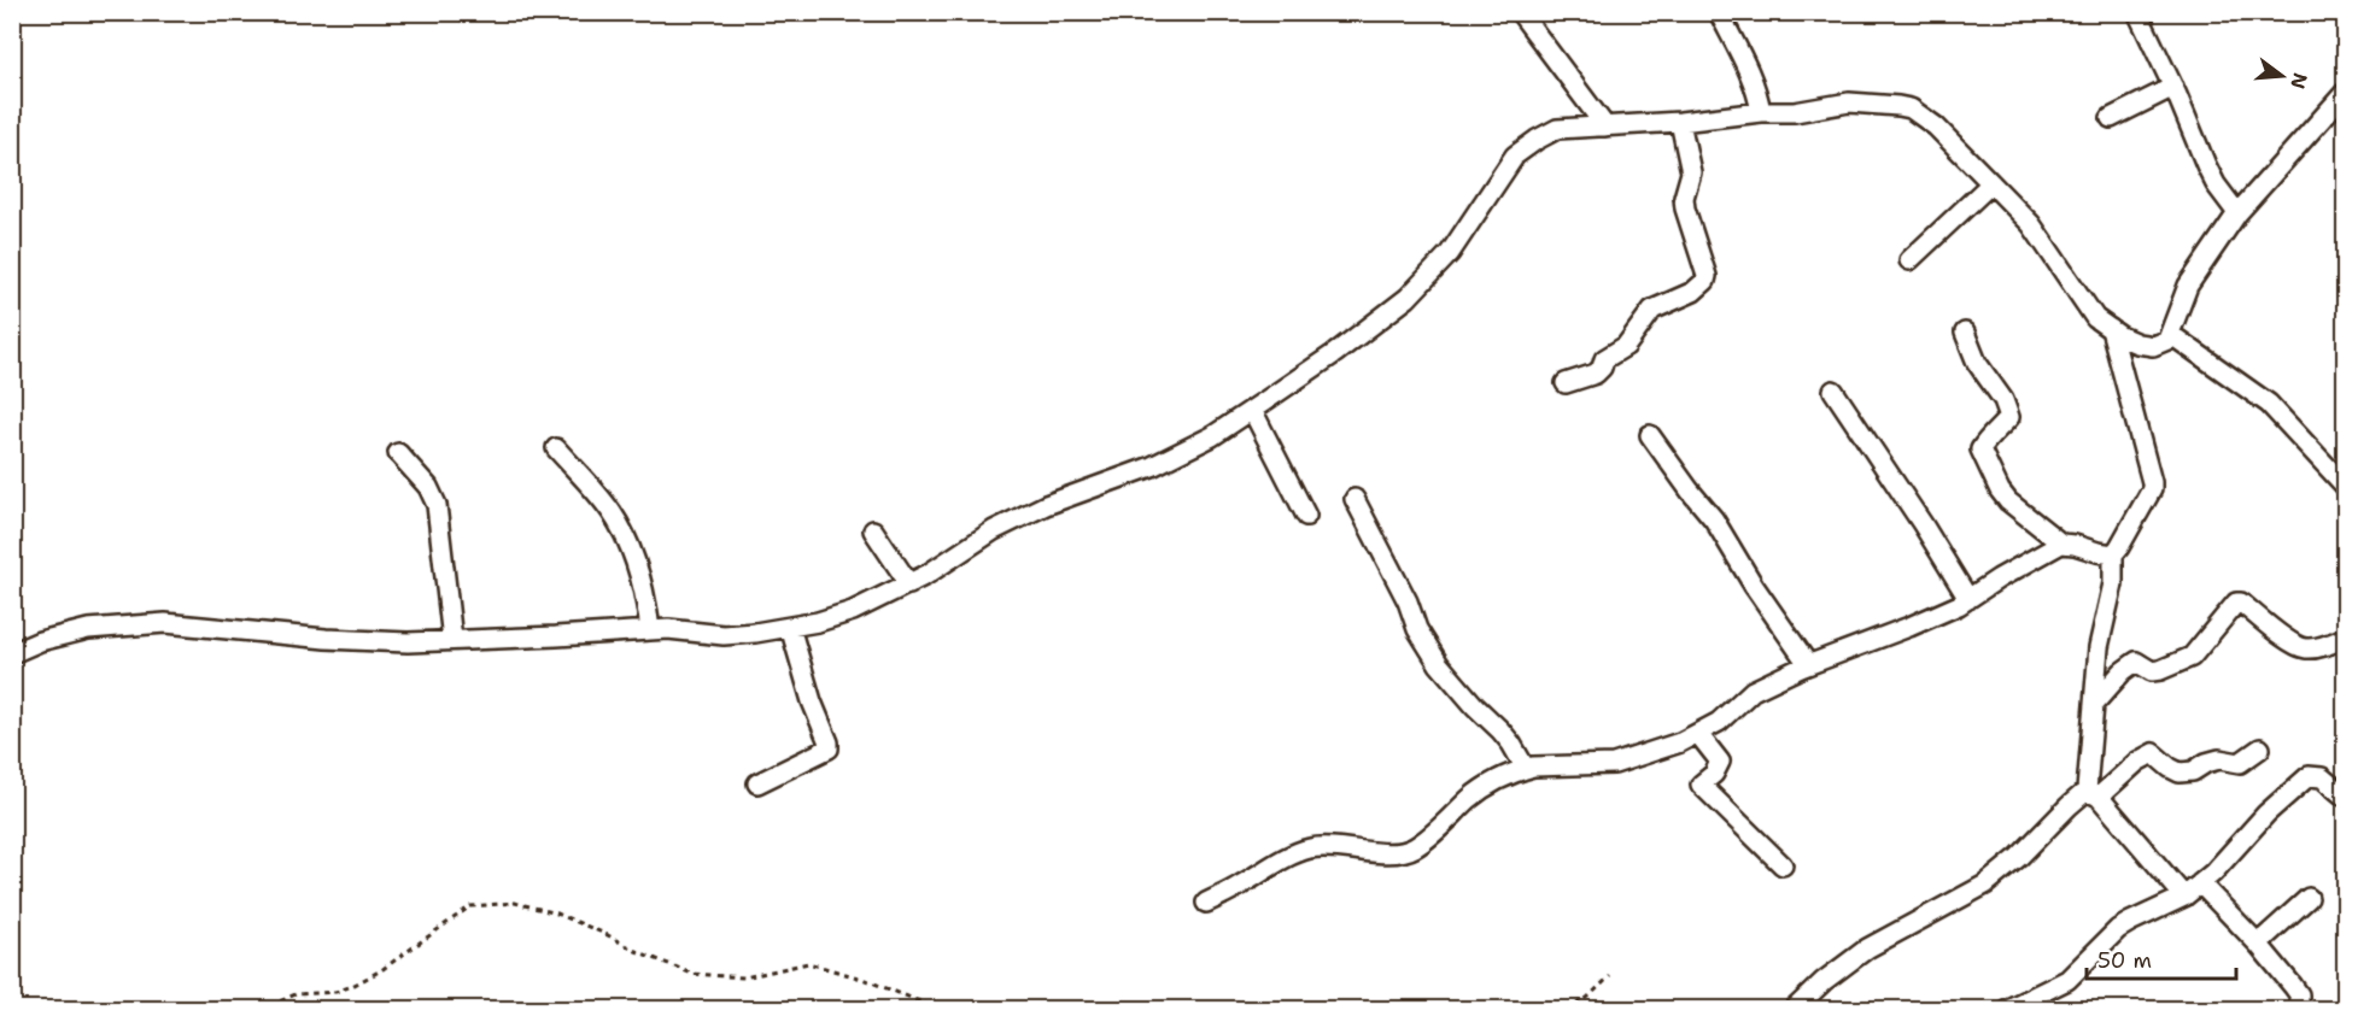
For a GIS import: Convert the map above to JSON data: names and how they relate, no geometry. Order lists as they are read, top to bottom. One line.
{"scale_bar":"50 m","north":"right"}
